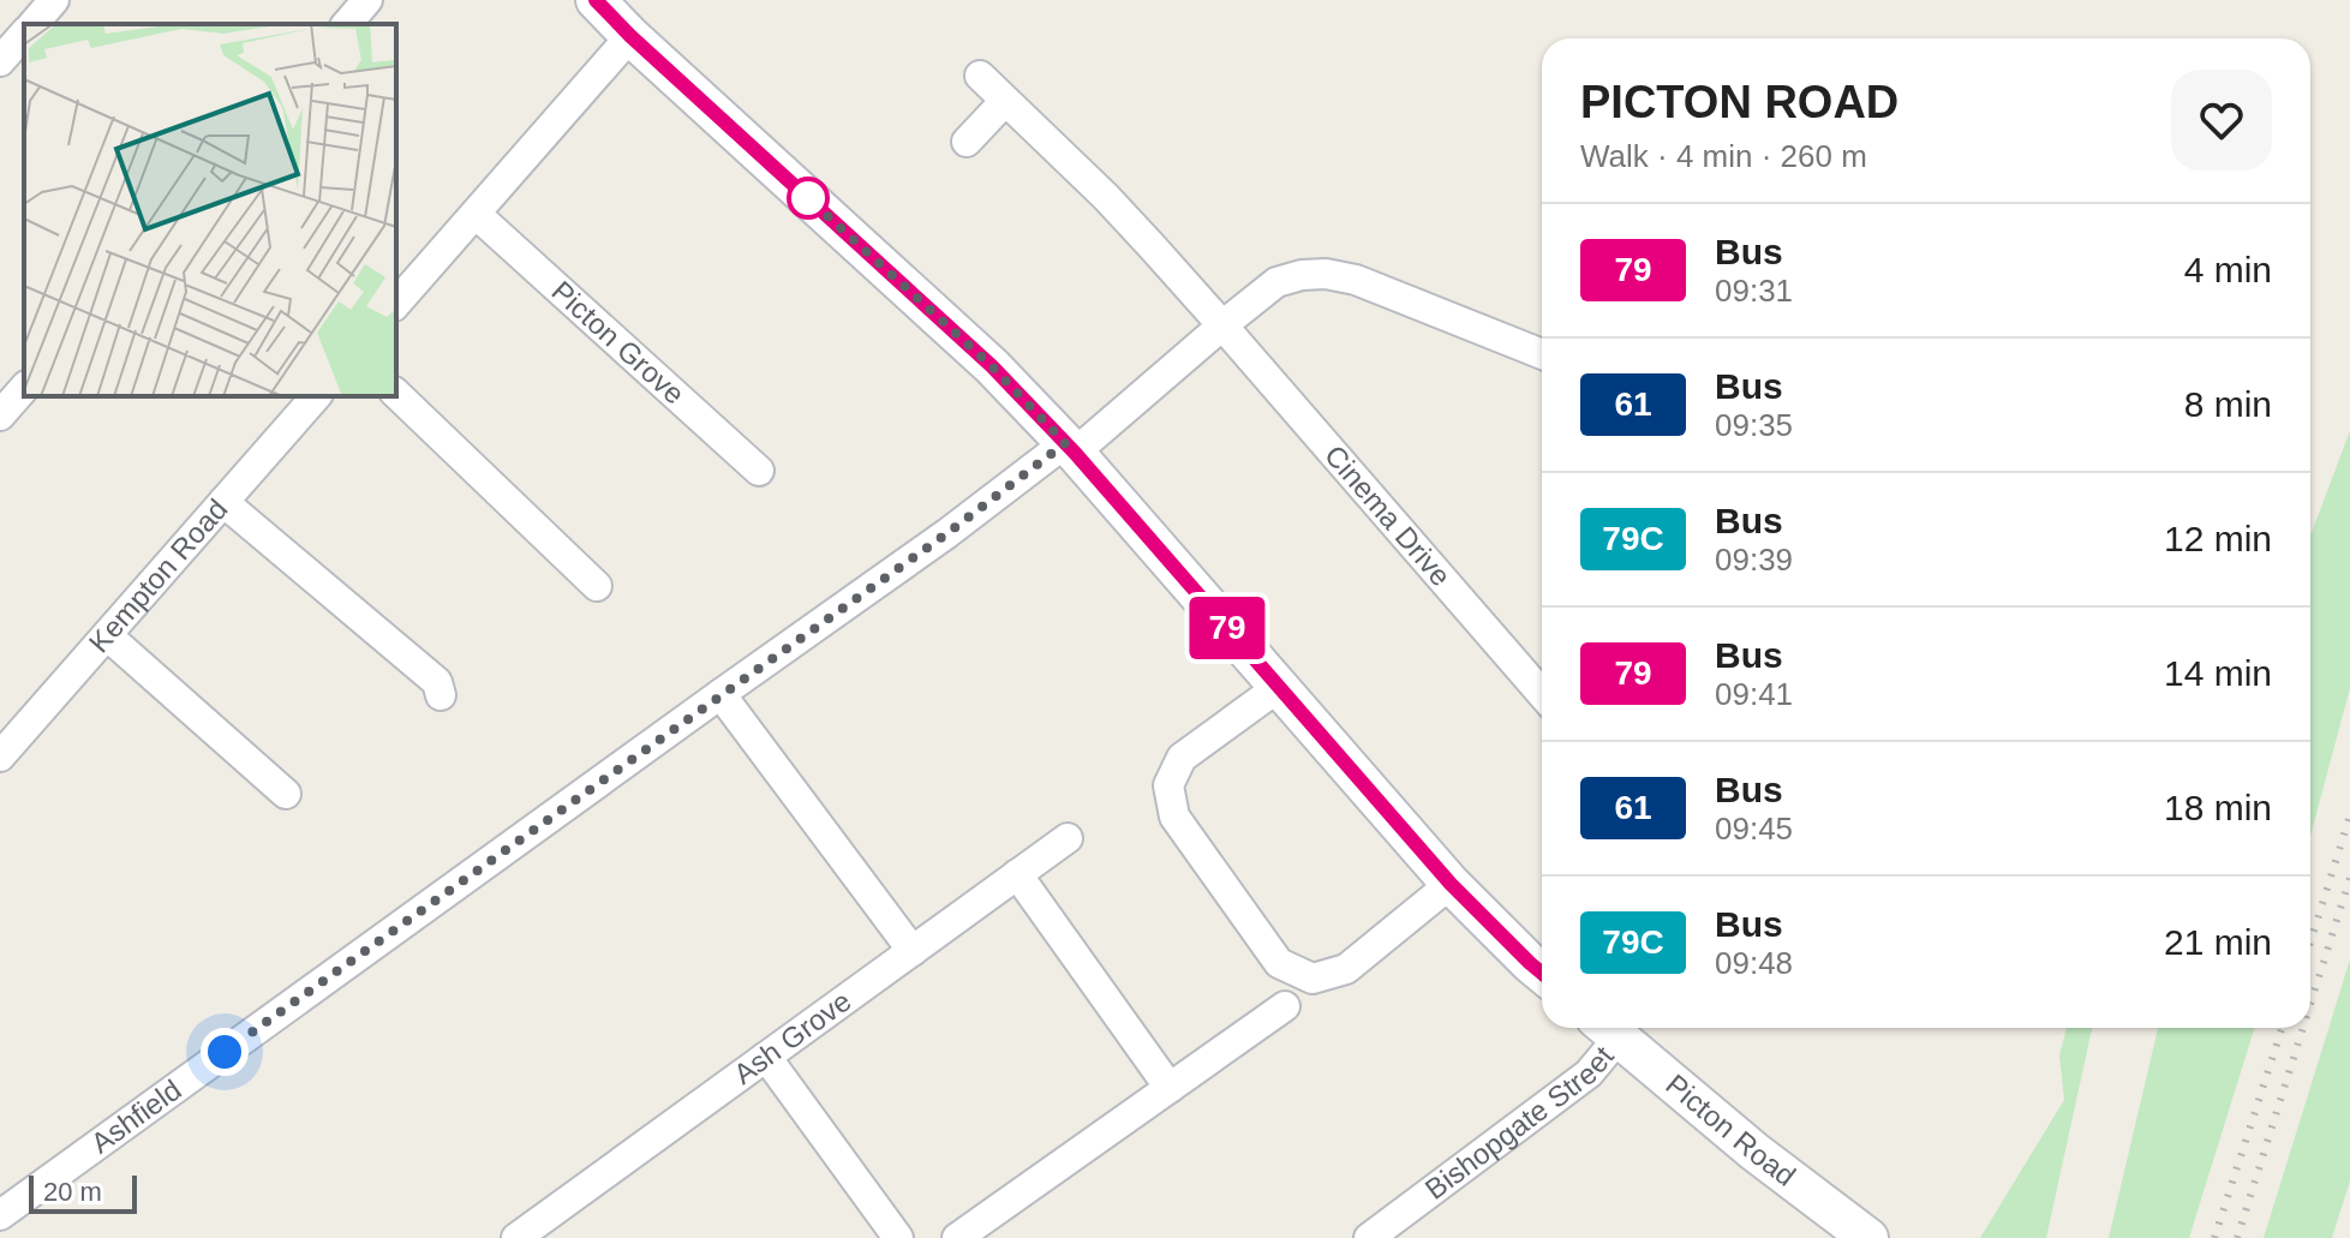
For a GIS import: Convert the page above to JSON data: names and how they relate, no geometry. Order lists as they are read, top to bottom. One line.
{"streets":{"main road":["Picton Road"],"street":["Picton Grove","Cinema Drive","Kempton Road","Ash Grove","Ashfield","Bishopgate Street"]},"crossings":[["Bishopgate Street","Picton Road"]],"lines":["bus line 79"],"scale_bar":"20 m","page":{"on_map":"79","heading":["PICTON ROAD","Walk · 4 min · 260 m"],"list":[{"mark":"79","name":"Bus","note":"09:31","value":"4 min"},{"mark":"61","name":"Bus","note":"09:35","value":"8 min"},{"mark":"79C","name":"Bus","note":"09:39","value":"12 min"},{"mark":"79","name":"Bus","note":"09:41","value":"14 min"},{"mark":"61","name":"Bus","note":"09:45","value":"18 min"},{"mark":"79C","name":"Bus","note":"09:48","value":"21 min"}],"scale":"20 m"}}
